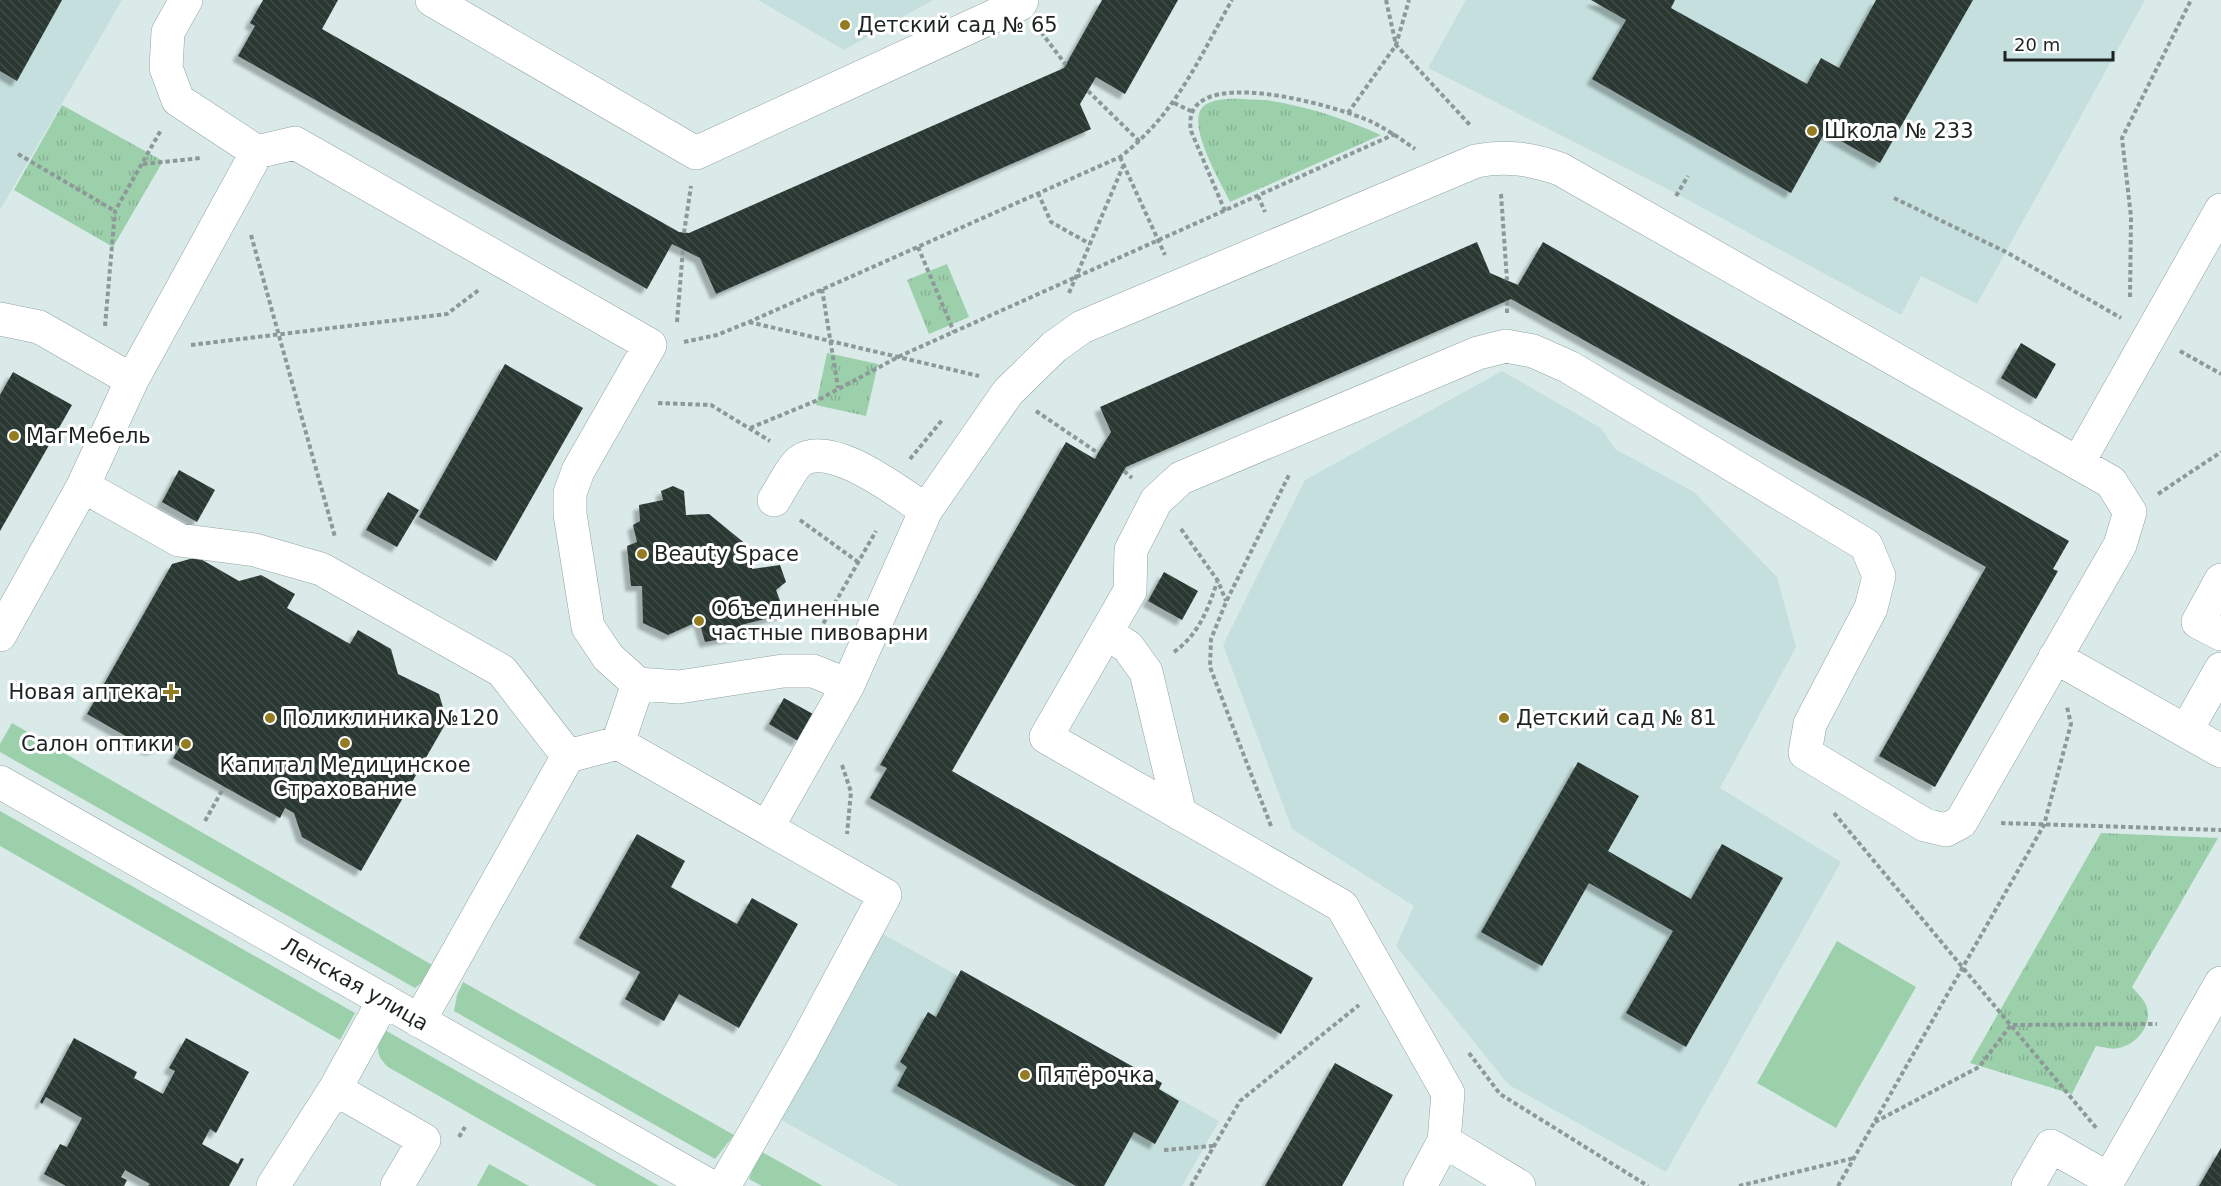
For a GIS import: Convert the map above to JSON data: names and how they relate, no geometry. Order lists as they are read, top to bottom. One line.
{"streets":{"street":["Ленская улица"]},"places":{"other":["Детский сад № 65","Школа № 233","МагМебель","Beauty Space","Объединенные частные пивоварни","Поликлиника №120","Детский сад № 81","Капитал Медицинское Страхование","Салон оптики","Пятёрочка"],"health":["Новая аптека"]},"scale_bar":"20 m"}
